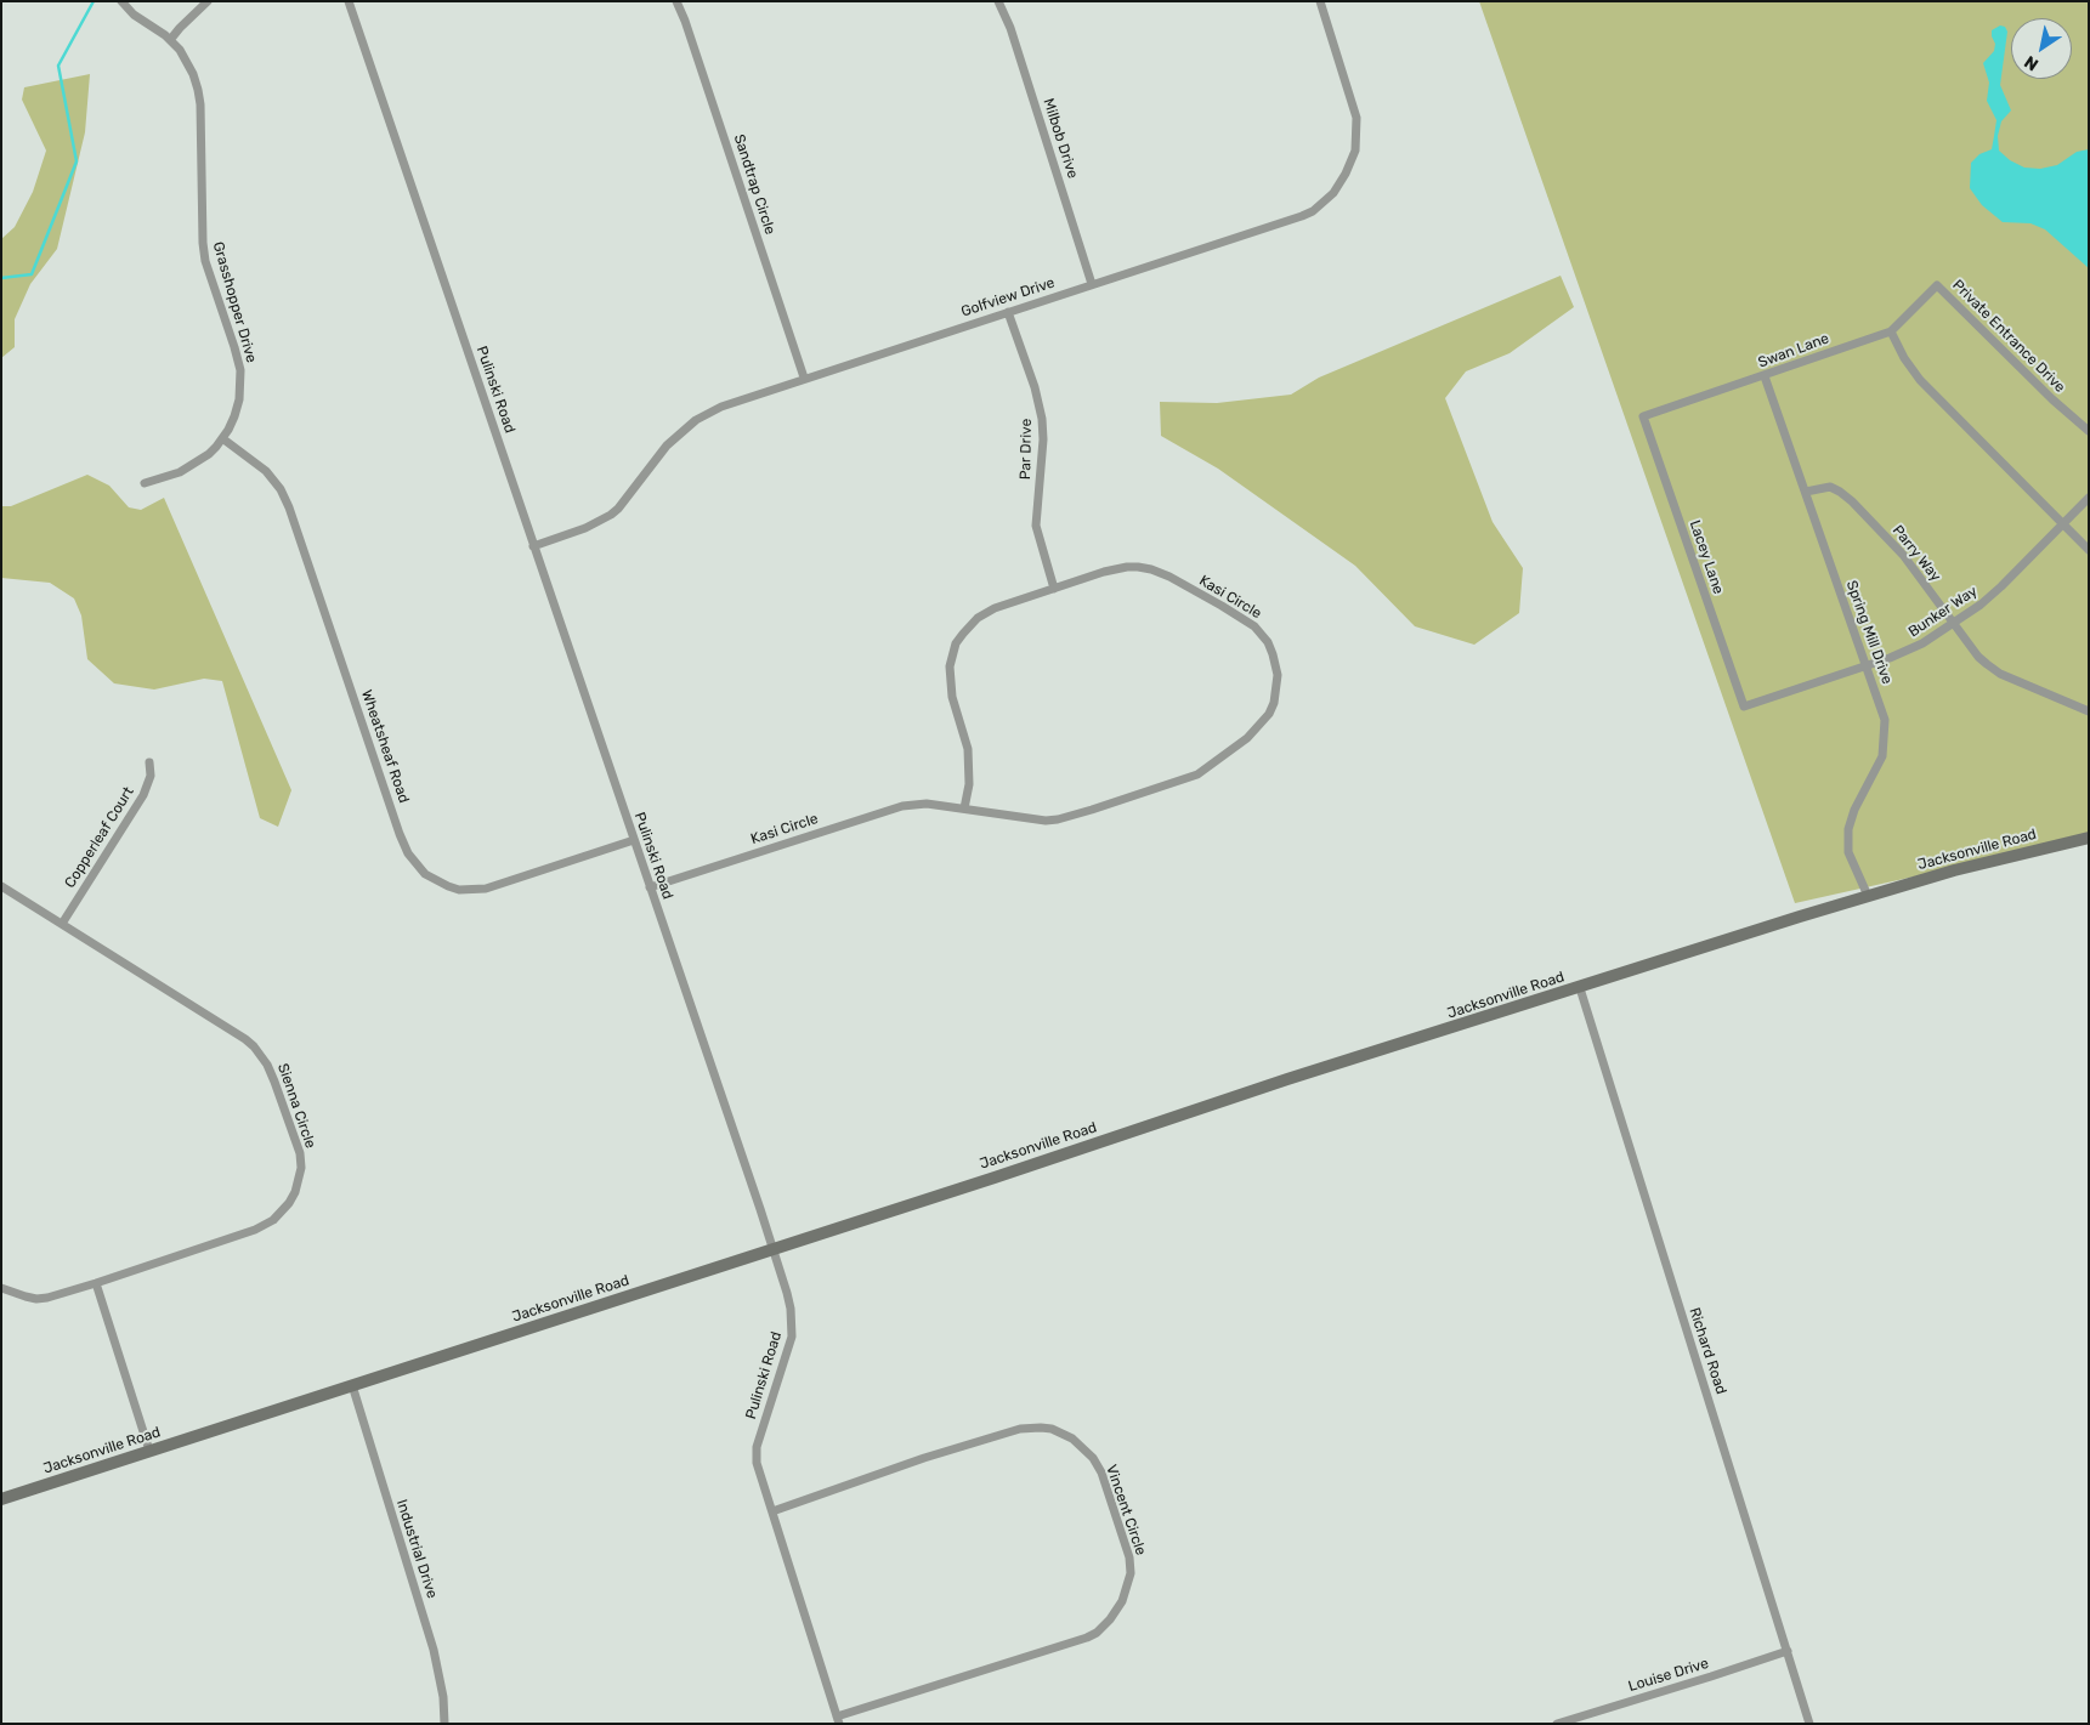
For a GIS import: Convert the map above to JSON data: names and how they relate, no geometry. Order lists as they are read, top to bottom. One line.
{"streets":{"main road":["Jacksonville Road"],"street":["Milbob Drive","Sandtrap Circle","Golfview Drive","Grasshopper Drive","Private Entrance Drive","Swan Lane","Pulinski Road","Par Drive","Parry Way","Lacey Lane","Kasi Circle","Bunker Way","Spring Mill Drive","Wheatsheaf Road","Copperleaf Court","Sienna Circle","Richard Road","Vincent Circle","Industrial Drive","Louise Drive"]},"crossings":[["Milbob Drive","Golfview Drive"],["Sandtrap Circle","Golfview Drive"],["Golfview Drive","Pulinski Road"],["Golfview Drive","Par Drive"],["Grasshopper Drive","Wheatsheaf Road"],["Private Entrance Drive","Swan Lane"],["Swan Lane","Lacey Lane"],["Swan Lane","Spring Mill Drive"],["Pulinski Road","Kasi Circle"],["Pulinski Road","Wheatsheaf Road"],["Pulinski Road","Jacksonville Road"],["Pulinski Road","Vincent Circle"],["Par Drive","Kasi Circle"],["Parry Way","Bunker Way"],["Parry Way","Spring Mill Drive"],["Lacey Lane","Bunker Way"],["Bunker Way","Spring Mill Drive"],["Spring Mill Drive","Jacksonville Road"],["Copperleaf Court","Sienna Circle"],["Jacksonville Road","Richard Road"],["Jacksonville Road","Industrial Drive"],["Richard Road","Louise Drive"]],"north":"bottom left"}
